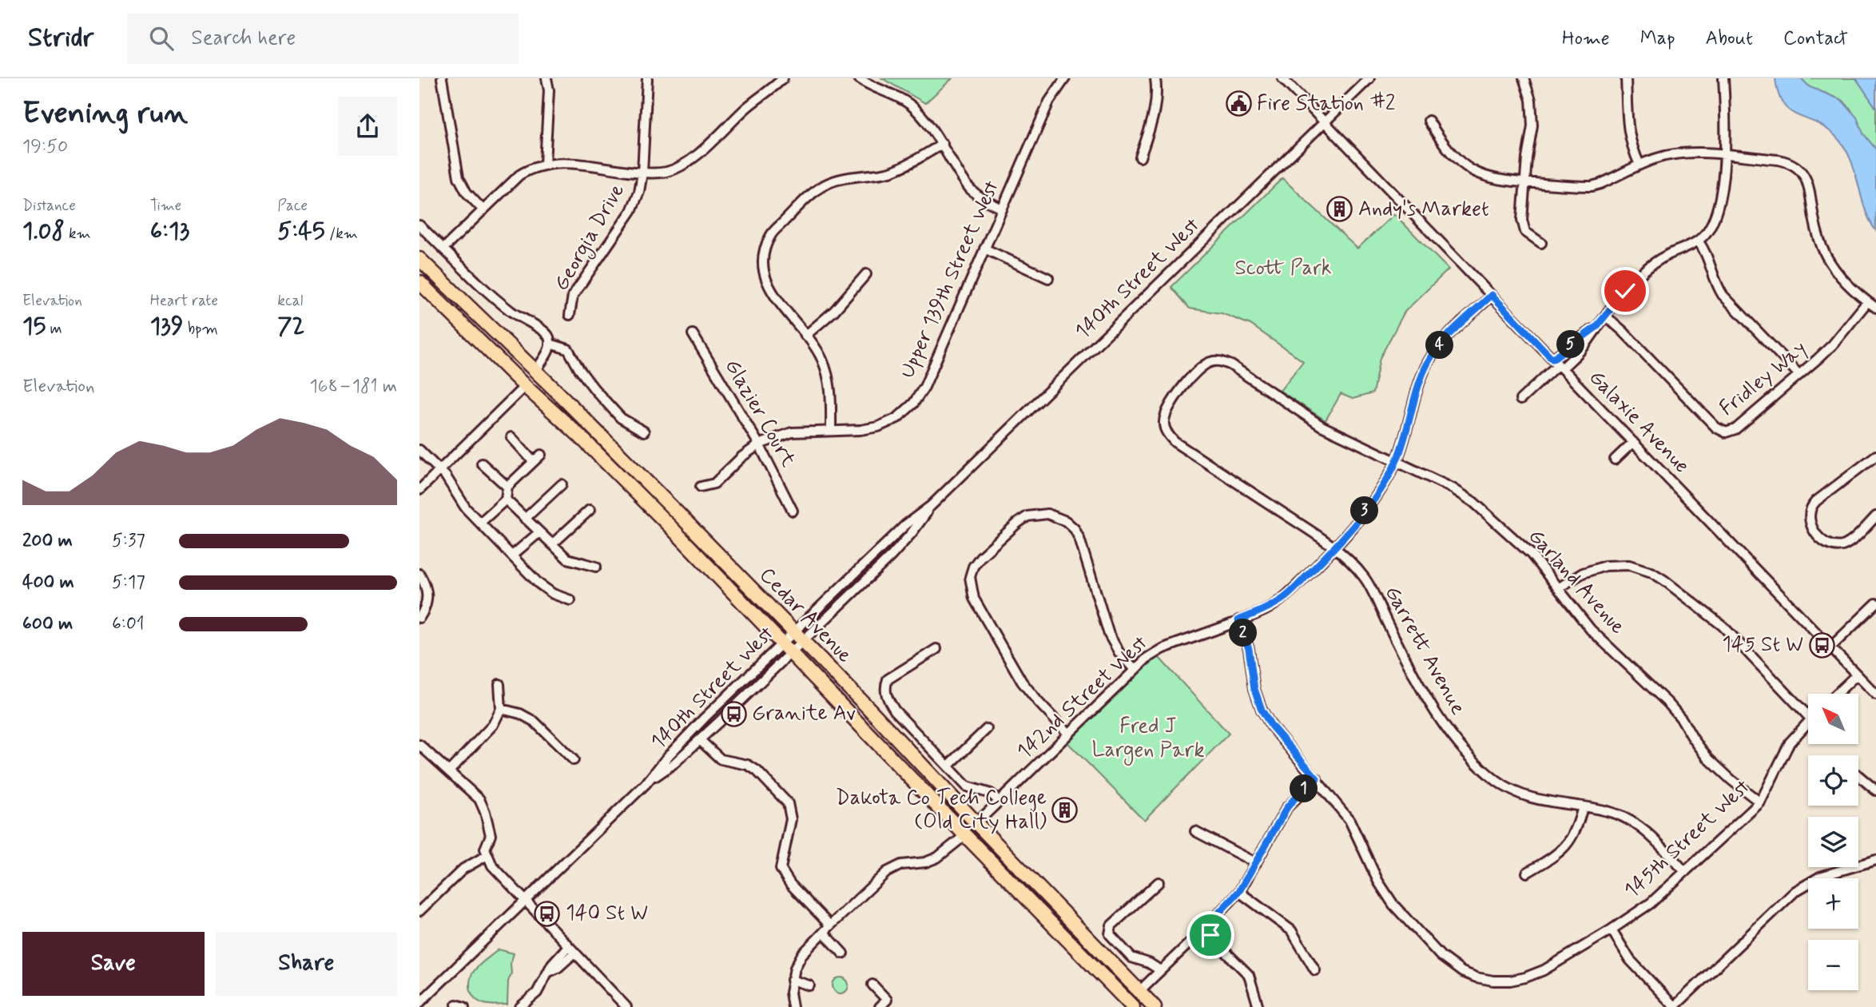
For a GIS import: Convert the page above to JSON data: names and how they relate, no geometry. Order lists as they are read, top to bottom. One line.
{"streets":{"highway":["Cedar Avenue"],"street":["Georgia Drive","140th Street West","Upper 139th Street West","Fridley Way","Glazier Court","Galaxie Avenue","Garland Avenue","Garrett Avenue","142nd Street West","145th Street West"]},"crossings":[["140th Street West","Galaxie Avenue"],["140th Street West","Cedar Avenue"],["Upper 139th Street West","Glazier Court"],["Galaxie Avenue","142nd Street West"],["Garland Avenue","Garrett Avenue"],["Garland Avenue","142nd Street West"],["Garland Avenue","145th Street West"],["Cedar Avenue","142nd Street West"],["Garrett Avenue","142nd Street West"],["Garrett Avenue","145th Street West"],["142nd Street West","145th Street West"]],"parks":["Scott Park","Fred J Largen Park"],"places":{"public building":["Fire Station #2"],"building":["Andy's Market","Dakota Co Tech College (Old City Hall)"],"bus stop":["145 St W","Granite Av","140 St W"]},"north":"top left","page":{"header":"Stridr","search":"Search here","nav":["Home","Map","About","Contact"],"heading":["Evening run","19:50"],"stats":[["Distance","1.08 km"],["Time","6:13"],["Pace","5:45 /km"],["Elevation","15 m"],["Heart rate","139 bpm"],["kcal","72"]],"pins":["5","4","3","2","1"],"chart":["Elevation","168–181 m"],"list":[{"name":"200 m","note":"5:37"},{"name":"400 m","note":"5:17"},{"name":"600 m","note":"6:01"}],"map_buttons":["+","−"],"buttons":["Save","Share"]}}
